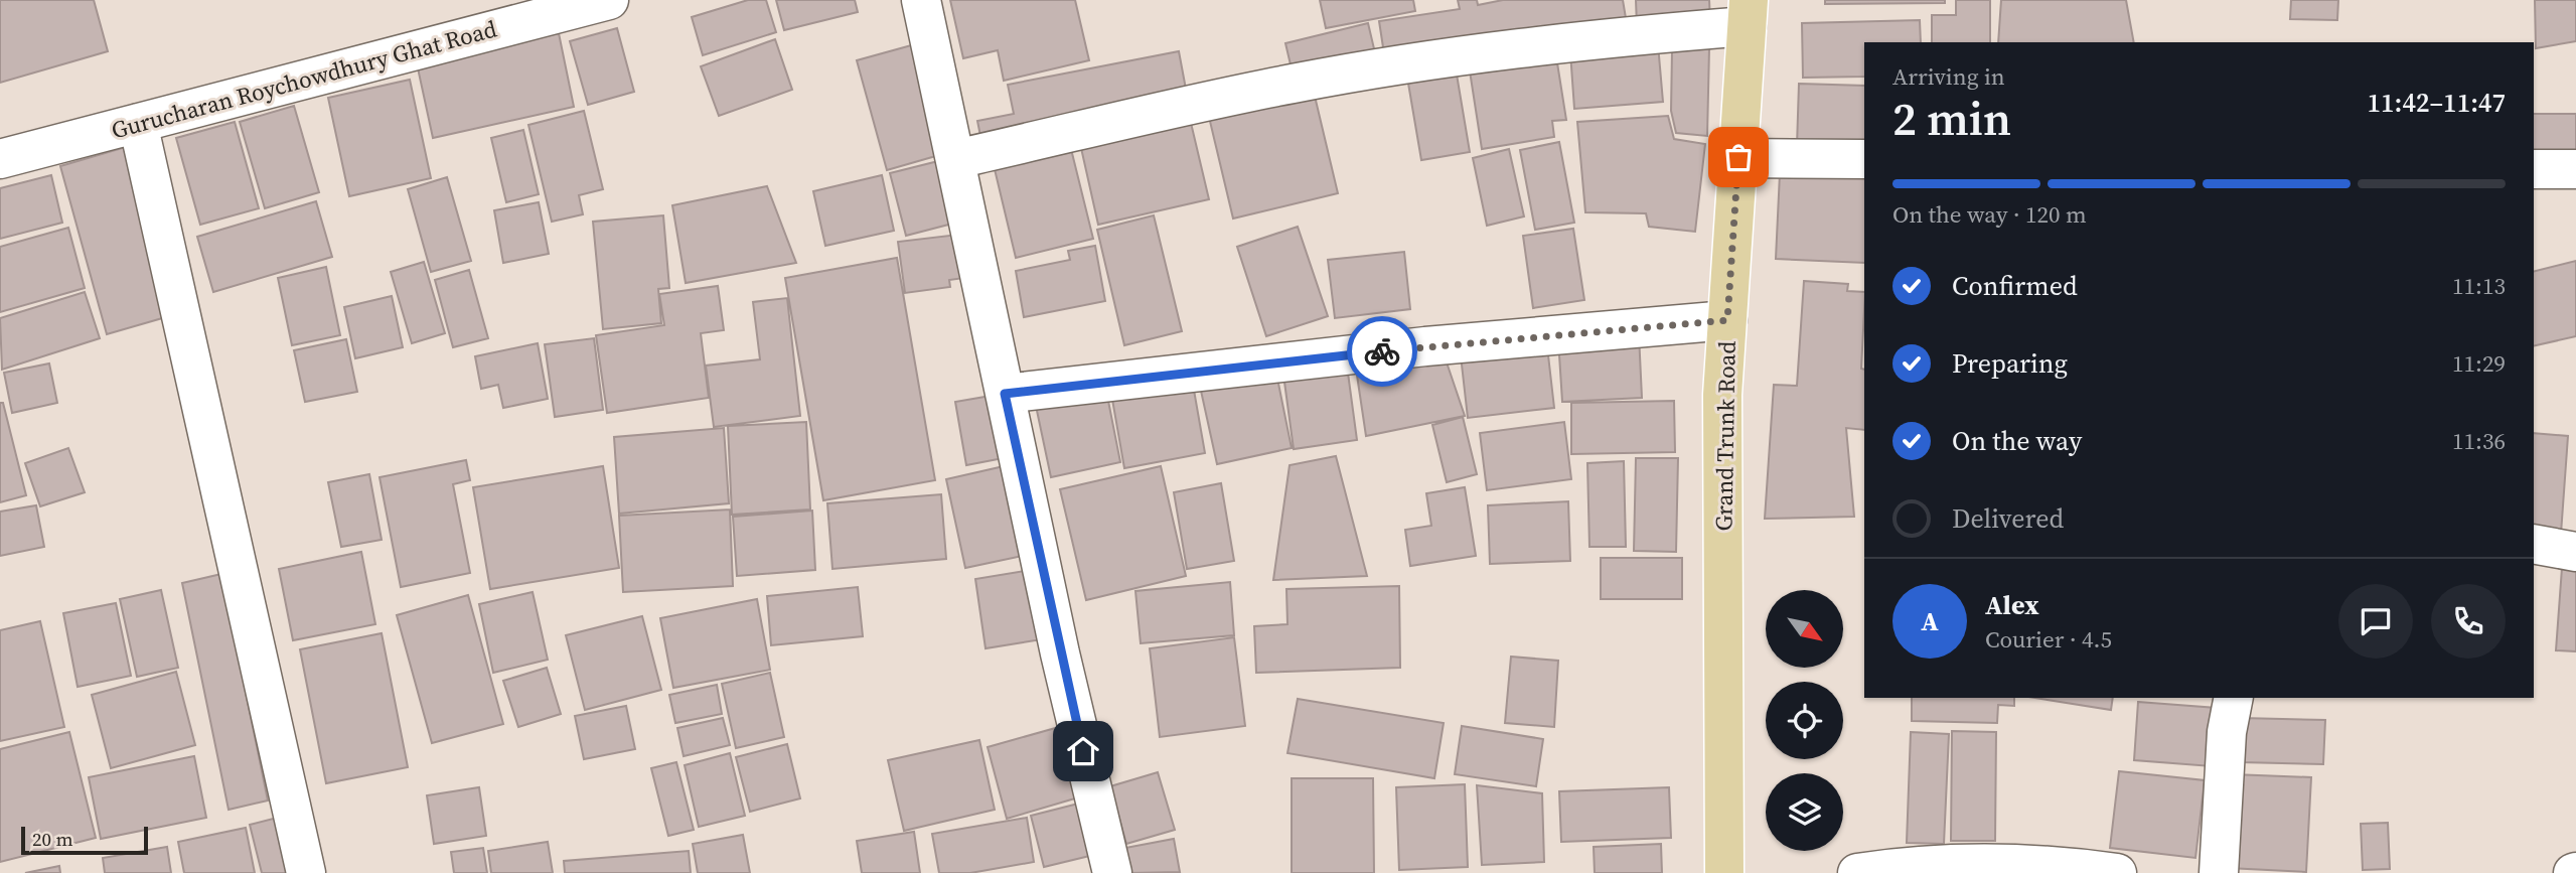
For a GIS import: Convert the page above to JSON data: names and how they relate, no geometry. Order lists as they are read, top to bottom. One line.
{"streets":{"main road":["Grand Trunk Road"],"street":["Gurucharan Roychowdhury Ghat Road"]},"scale_bar":"20 m","north":"bottom right","page":{"heading":["2 min","Arriving in","11:42–11:47"],"panel":["Alex","Courier · 4.5"],"bar":"On the way · 120 m","list":[["Confirmed","11:13"],["Preparing","11:29"],["On the way","11:36"],"Delivered"],"round":"A","scale":"20 m"}}
